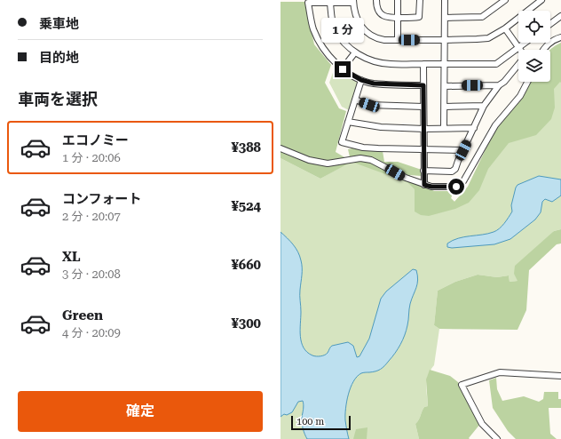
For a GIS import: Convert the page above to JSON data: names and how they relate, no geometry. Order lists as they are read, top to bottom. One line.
{"scale_bar":"100 m","page":{"banner":["乗車地","目的地"],"bubble":"1 分","heading":"車両を選択","list":[{"name":"エコノミー","note":"1 分 · 20:06","value":"¥388"},{"name":"コンフォート","note":"2 分 · 20:07","value":"¥524"},{"name":"XL","note":"3 分 · 20:08","value":"¥660"},{"name":"Green","note":"4 分 · 20:09","value":"¥300"}],"buttons":"確定","scale":"100 m"}}
